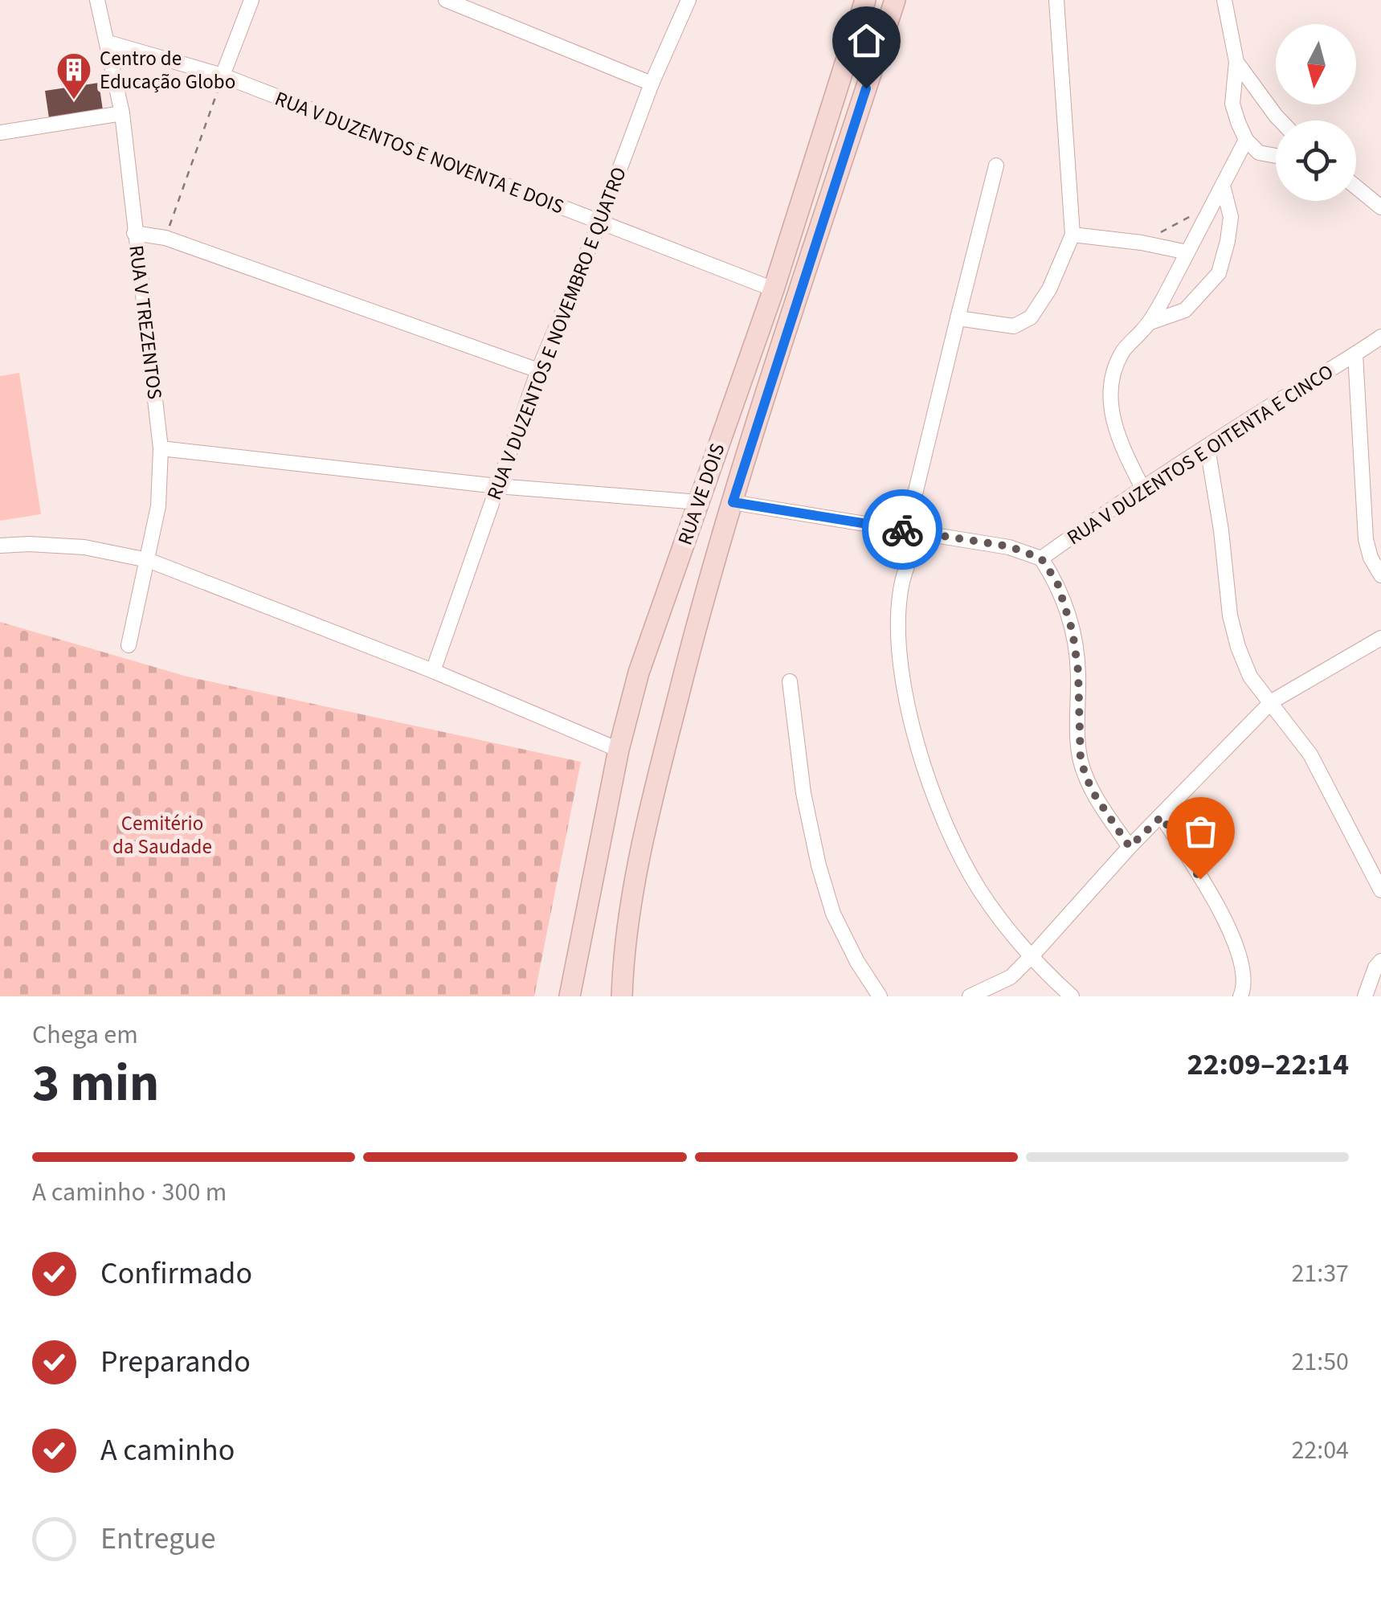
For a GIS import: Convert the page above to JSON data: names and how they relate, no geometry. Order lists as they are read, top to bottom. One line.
{"streets":{"main road":["RUA VE DOIS"],"street":["RUA V DUZENTOS E NOVENTA E DOIS","RUA V TREZENTOS","RUA V DUZENTOS E NOVEMBRO E QUATRO","RUA V DUZENTOS E OITENTA E CINCO"]},"crossings":[["RUA V DUZENTOS E NOVENTA E DOIS","RUA V TREZENTOS"],["RUA V DUZENTOS E NOVENTA E DOIS","RUA V DUZENTOS E NOVEMBRO E QUATRO"],["RUA V DUZENTOS E NOVENTA E DOIS","RUA VE DOIS"]],"parks":["Cemitério da Saudade"],"places":{"building":["Centro de Educação Globo"]},"north":"bottom","page":{"heading":["3 min","Chega em","22:09–22:14"],"bar":"A caminho · 300 m","list":[["Confirmado","21:37"],["Preparando","21:50"],["A caminho","22:04"],"Entregue"]}}
